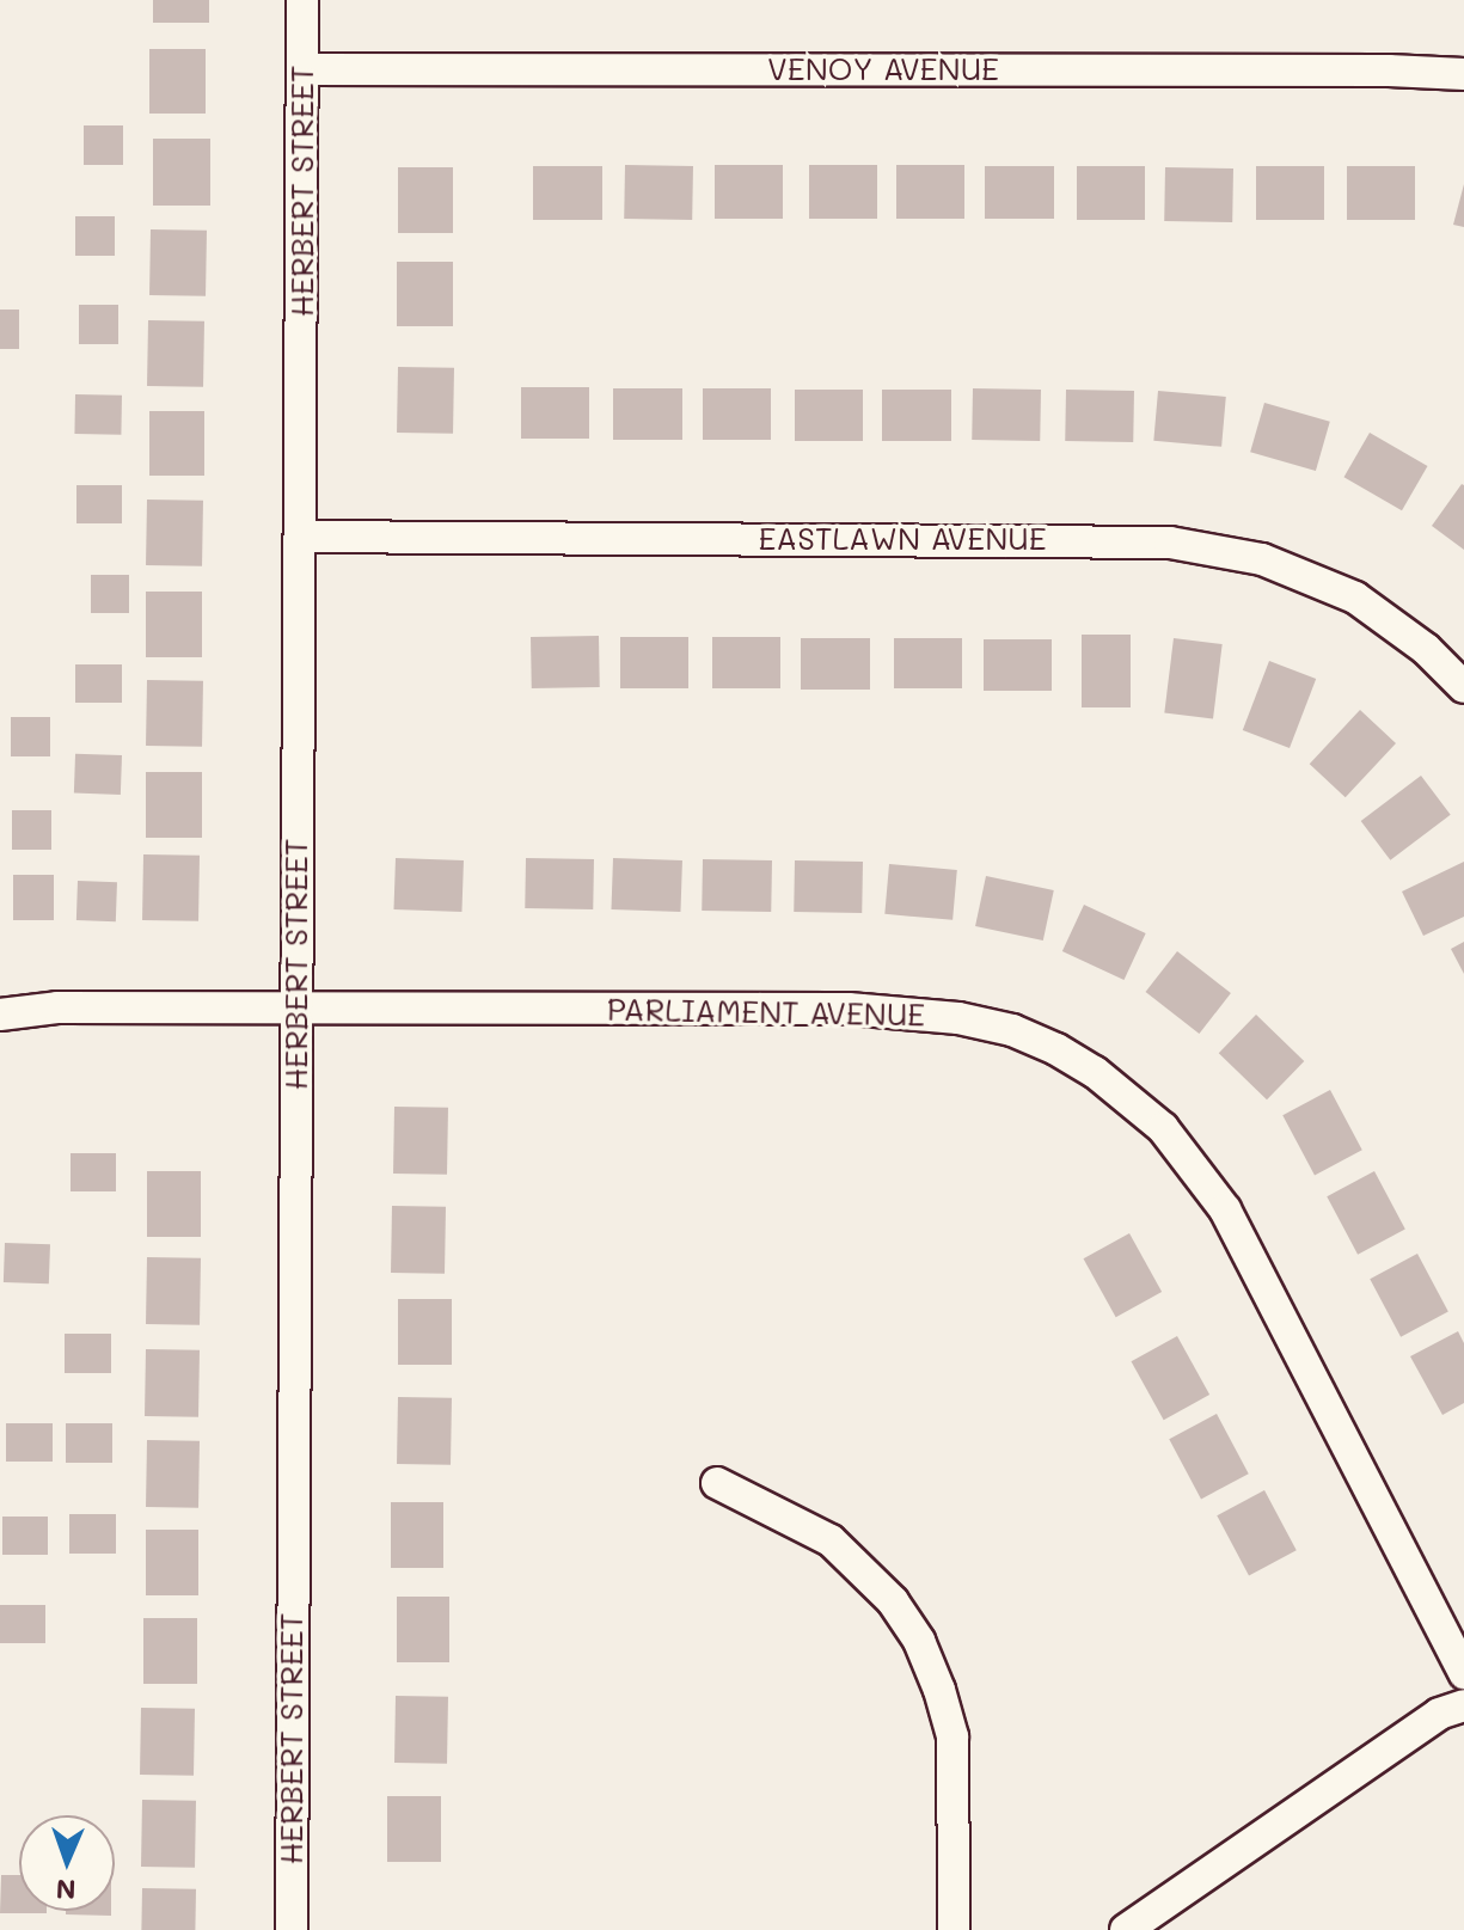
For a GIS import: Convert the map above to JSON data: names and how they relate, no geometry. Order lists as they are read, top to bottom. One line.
{"streets":{"street":["VENOY AVENUE","HERBERT STREET","EASTLAWN AVENUE","PARLIAMENT AVENUE"]},"crossings":[["VENOY AVENUE","HERBERT STREET"],["HERBERT STREET","EASTLAWN AVENUE"],["HERBERT STREET","PARLIAMENT AVENUE"]],"north":"bottom"}
